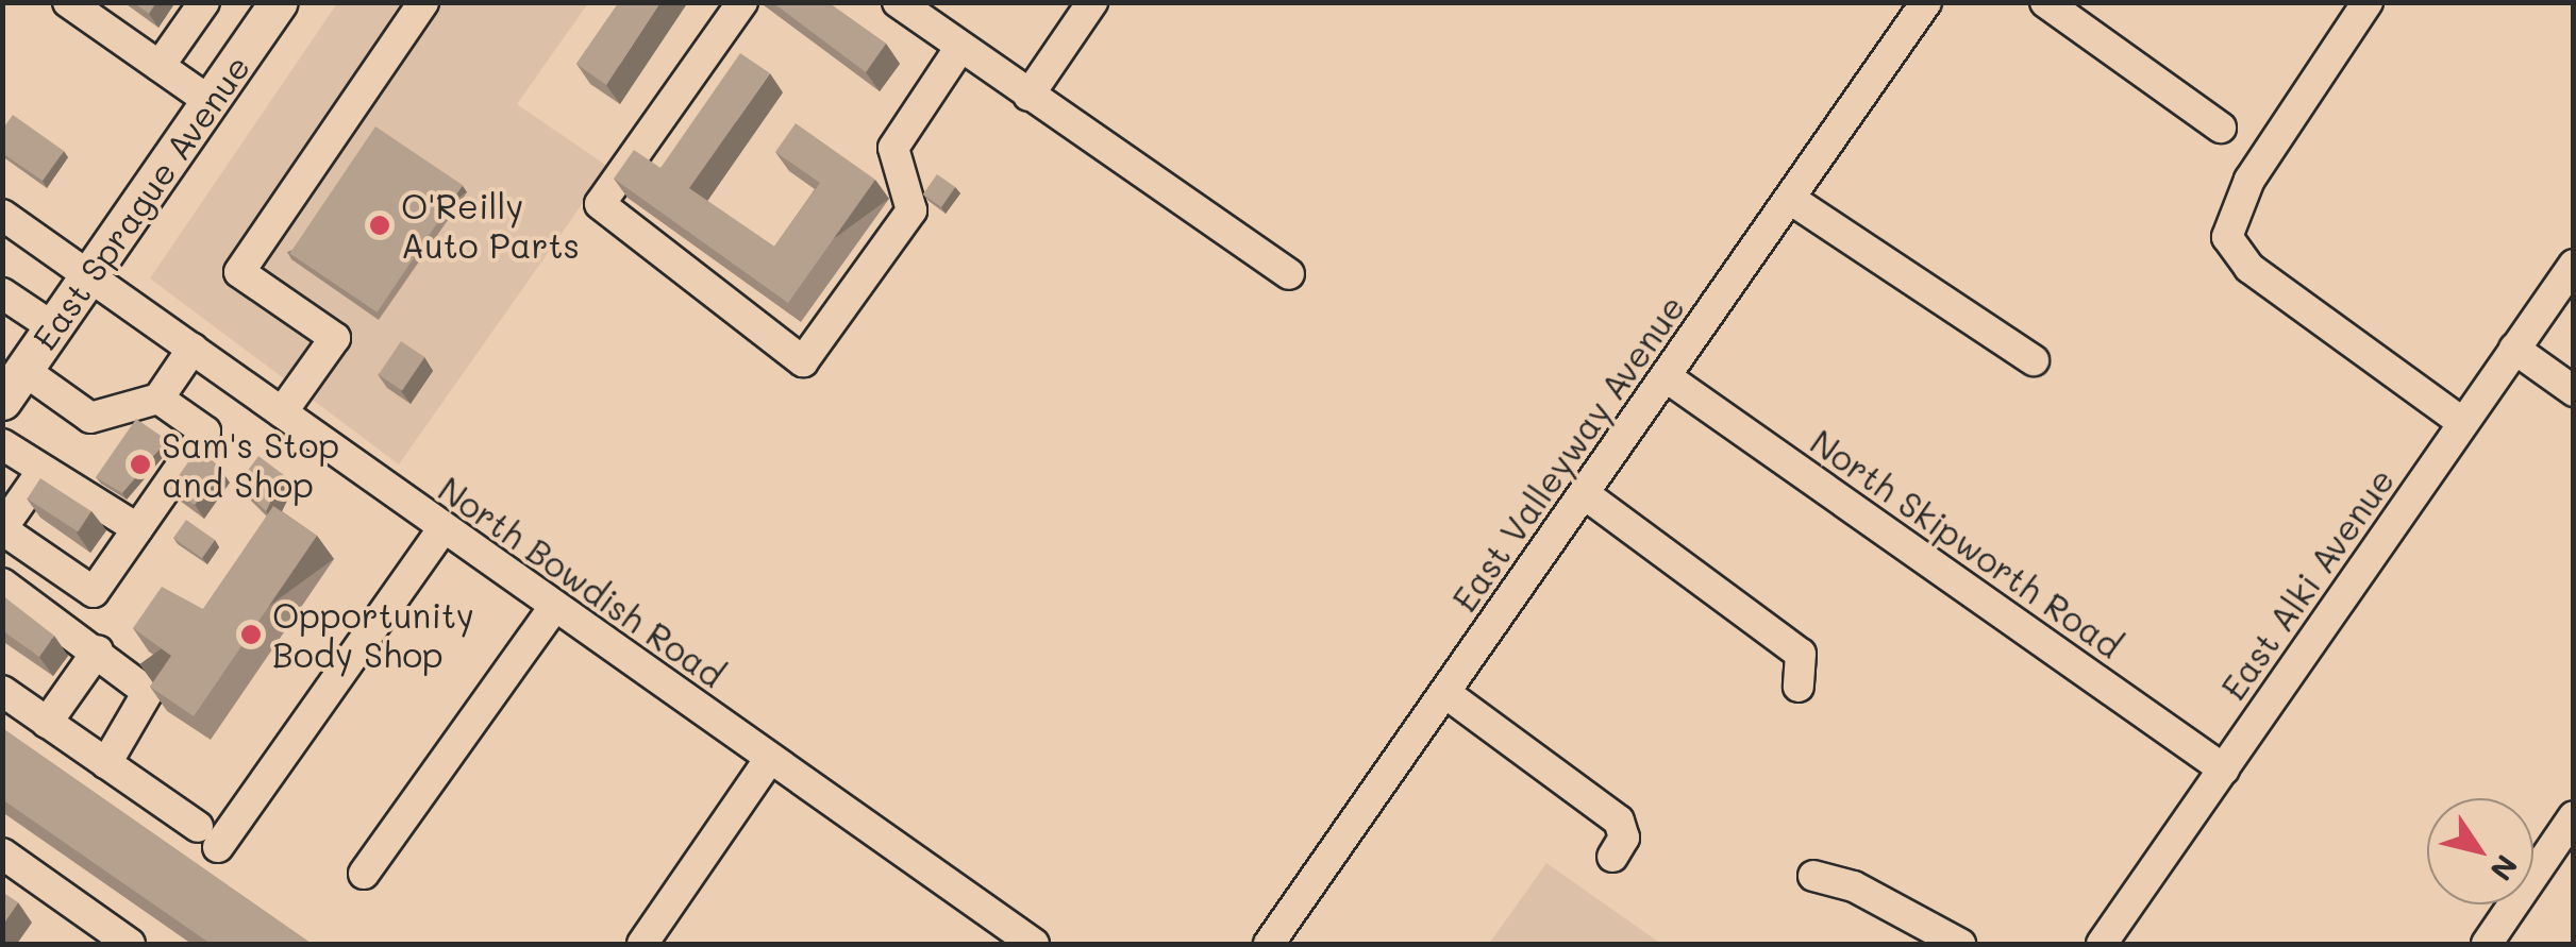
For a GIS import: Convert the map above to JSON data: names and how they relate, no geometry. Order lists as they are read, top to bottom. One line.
{"streets":{"main road":["East Sprague Avenue"],"street":["East Valleyway Avenue","North Skipworth Road","North Bowdish Road","East Alki Avenue"]},"crossings":[["East Sprague Avenue","North Bowdish Road"],["East Valleyway Avenue","North Skipworth Road"],["North Skipworth Road","East Alki Avenue"]],"places":["O'Reilly Auto Parts","Sam's Stop and Shop","Opportunity Body Shop"],"north":"bottom right"}
